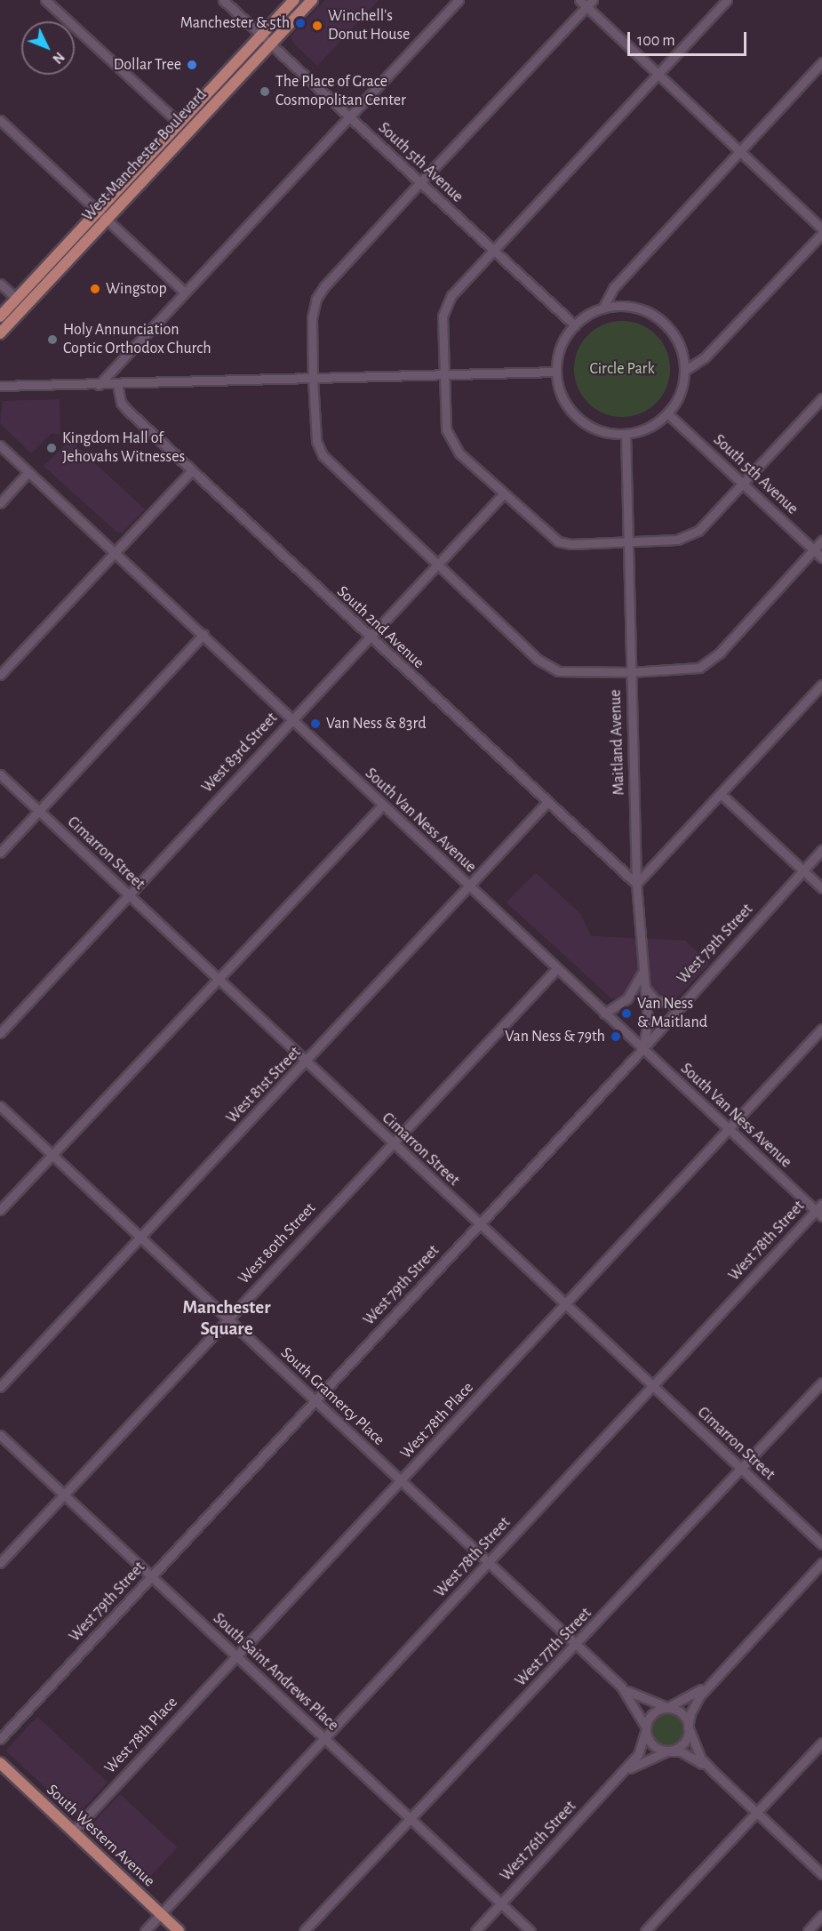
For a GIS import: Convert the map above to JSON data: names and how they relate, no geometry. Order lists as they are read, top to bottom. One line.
{"streets":{"main road":["West Manchester Boulevard","South Western Avenue"],"street":["South 5th Avenue","South 2nd Avenue","Maitland Avenue","West 83rd Street","South Van Ness Avenue","Cimarron Street","West 79th Street","West 81st Street","West 78th Street","West 80th Street","South Gramercy Place","West 78th Place","West 77th Street","South Saint Andrews Place","West 76th Street"]},"crossings":[["West Manchester Boulevard","South 5th Avenue"],["South 5th Avenue","Maitland Avenue"],["South 2nd Avenue","Maitland Avenue"],["South 2nd Avenue","West 83rd Street"],["South 2nd Avenue","West 81st Street"],["Maitland Avenue","South Van Ness Avenue"],["Maitland Avenue","West 79th Street"],["West 83rd Street","South Van Ness Avenue"],["West 83rd Street","Cimarron Street"],["South Van Ness Avenue","West 79th Street"],["South Van Ness Avenue","West 81st Street"],["South Van Ness Avenue","West 78th Street"],["South Van Ness Avenue","West 80th Street"],["South Van Ness Avenue","West 78th Place"],["Cimarron Street","West 79th Street"],["Cimarron Street","West 81st Street"],["Cimarron Street","West 78th Street"],["Cimarron Street","West 80th Street"],["Cimarron Street","West 78th Place"],["Cimarron Street","West 77th Street"],["West 79th Street","South Gramercy Place"],["West 79th Street","South Saint Andrews Place"],["West 81st Street","South Gramercy Place"],["West 78th Street","South Gramercy Place"],["West 78th Street","South Saint Andrews Place"],["West 78th Street","South Western Avenue"],["West 80th Street","South Gramercy Place"],["West 80th Street","South Saint Andrews Place"],["South Gramercy Place","West 78th Place"],["South Gramercy Place","West 77th Street"],["South Gramercy Place","West 76th Street"],["West 78th Place","South Saint Andrews Place"],["West 78th Place","South Western Avenue"],["West 77th Street","South Saint Andrews Place"],["South Saint Andrews Place","West 76th Street"]],"districts":["Manchester Square"],"parks":["Circle Park"],"places":["Manchester & 5th","Winchell's Donut House","Dollar Tree","The Place of Grace Cosmopolitan Center","Wingstop","Holy Annunciation Coptic Orthodox Church","Kingdom Hall of Jehovahs Witnesses","Van Ness & 83rd","Van Ness & Maitland","Van Ness & 79th"],"scale_bar":"100 m","north":"bottom right"}
